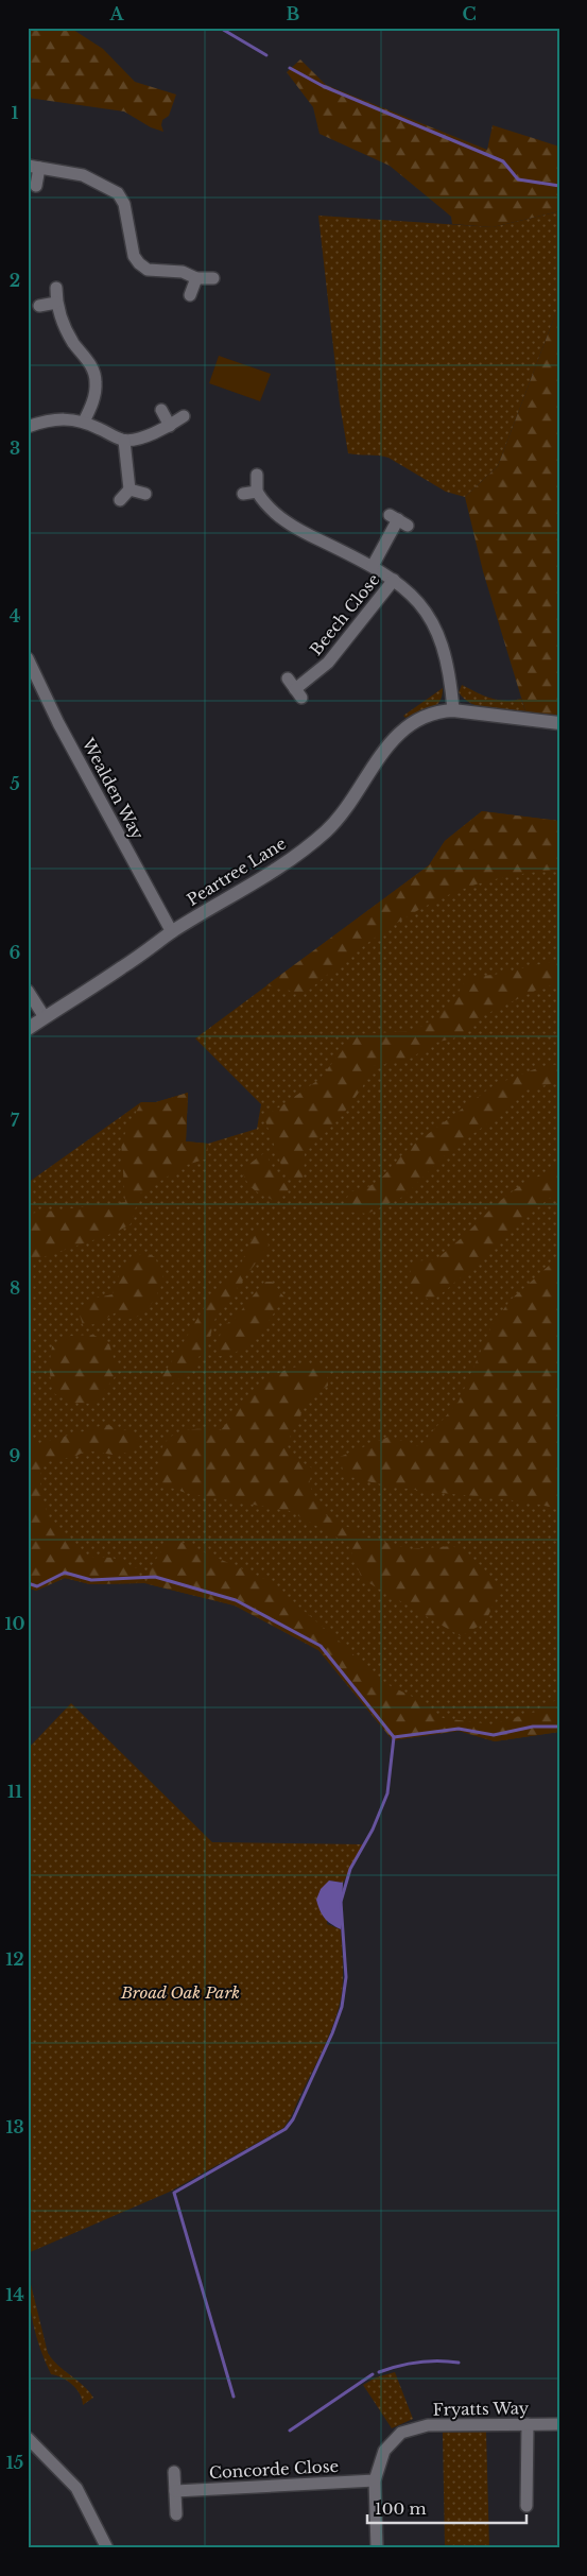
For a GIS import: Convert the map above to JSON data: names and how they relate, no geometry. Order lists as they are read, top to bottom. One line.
{"streets":{"street":["Beech Close","Wealden Way","Peartree Lane","Fryatts Way","Concorde Close"]},"crossings":[["Wealden Way","Peartree Lane"],["Fryatts Way","Concorde Close"]],"parks":["Broad Oak Park"],"scale_bar":"100 m","grid":{"columns":["A","B","C"],"rows":["1","2","3","4","5","6","7","8","9","10","11","12","13","14","15"]}}
